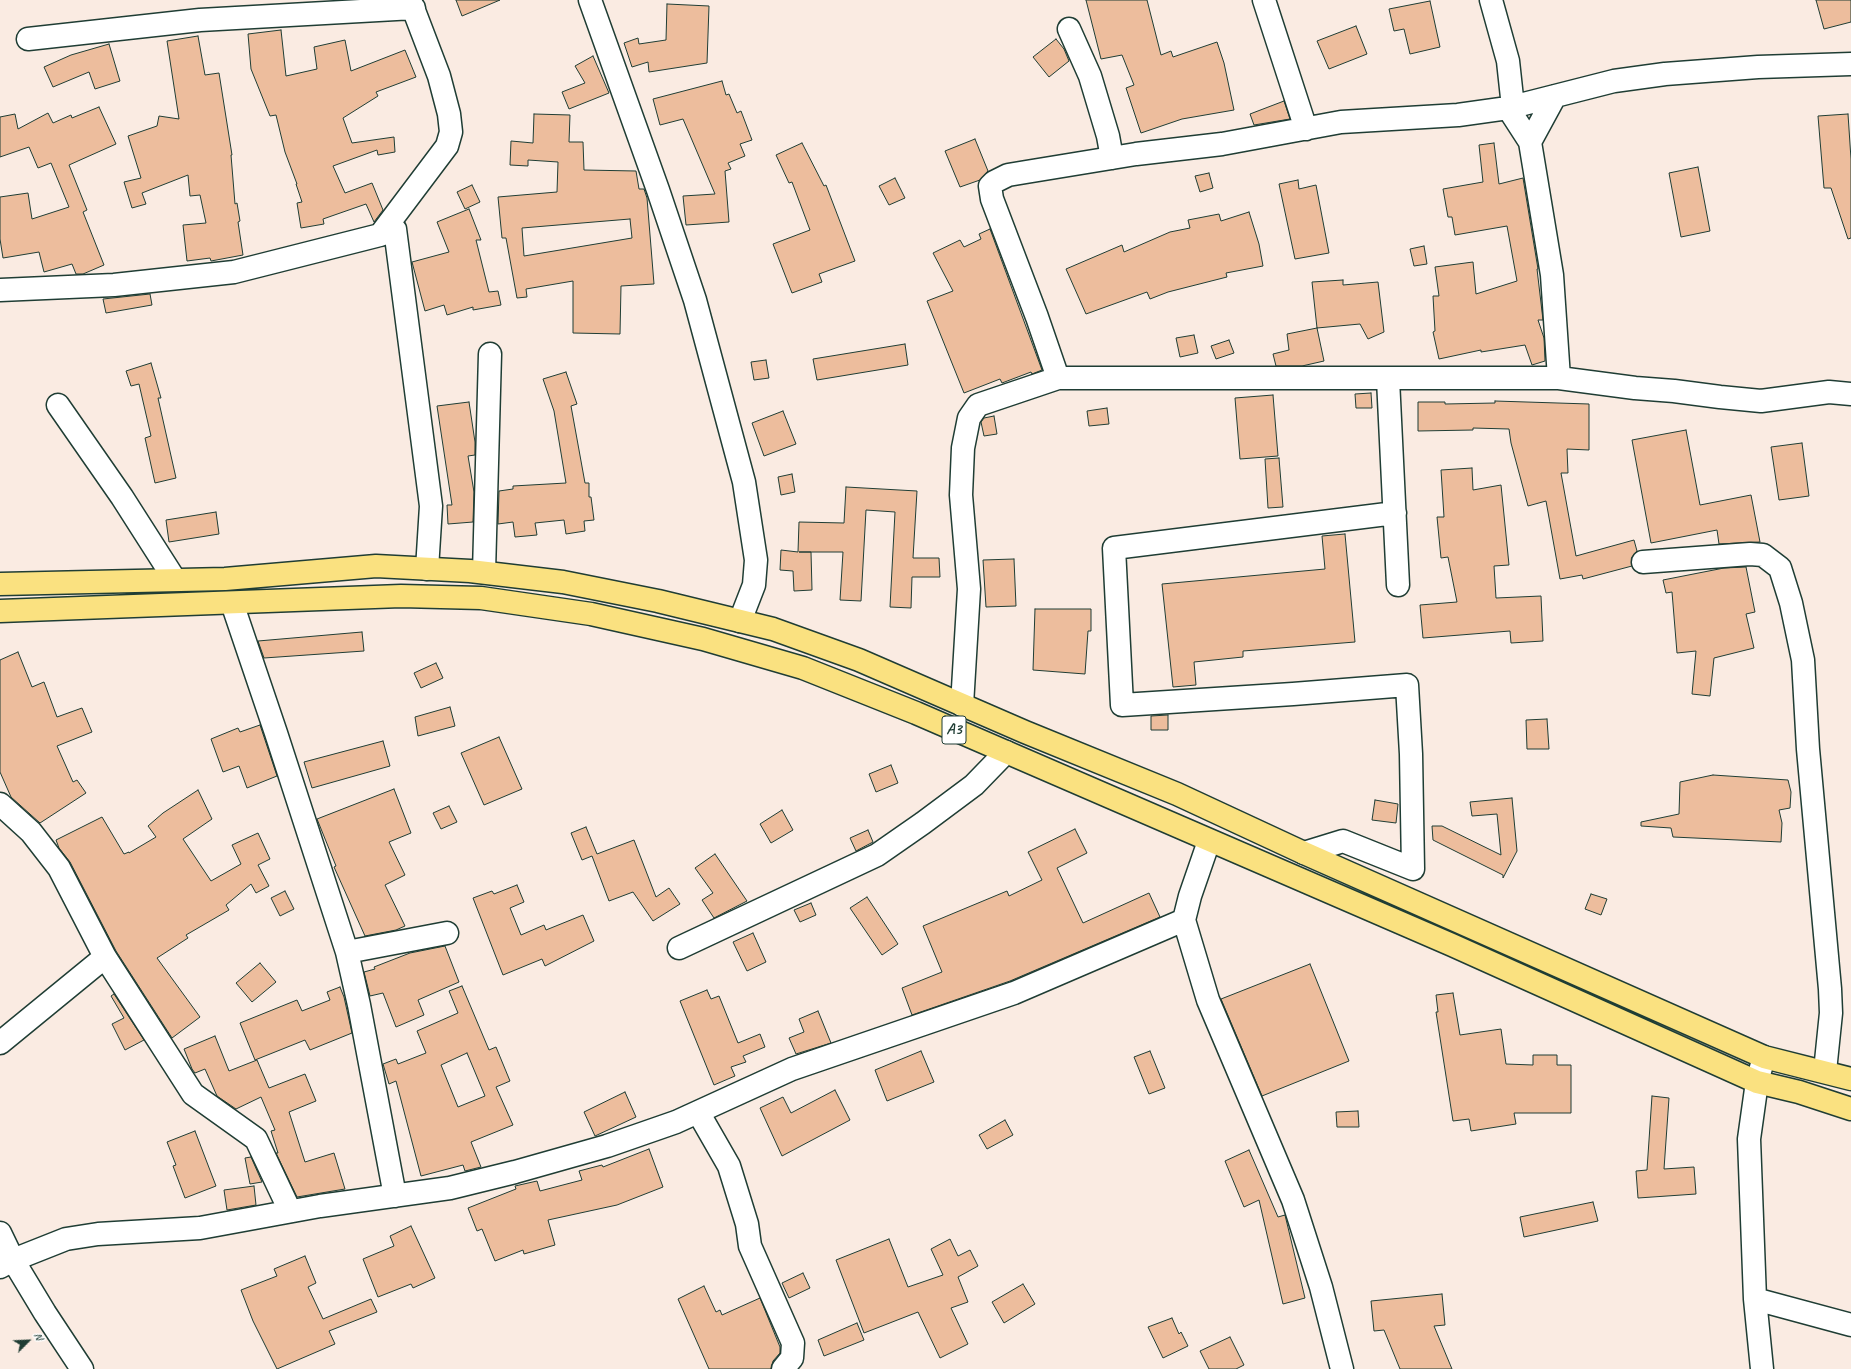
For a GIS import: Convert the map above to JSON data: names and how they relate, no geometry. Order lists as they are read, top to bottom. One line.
{"streets":{"highway":["A3"]},"north":"top right"}
